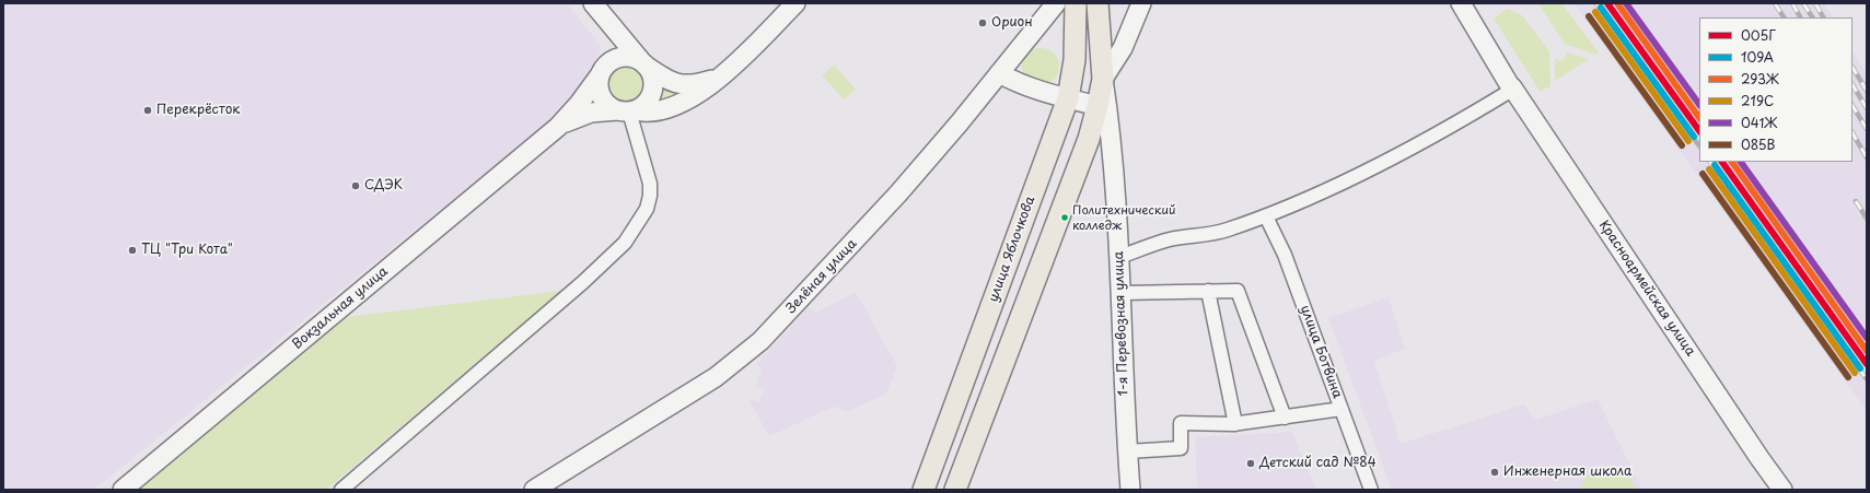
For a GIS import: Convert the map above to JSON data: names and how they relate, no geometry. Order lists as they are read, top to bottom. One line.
{"streets":{"main road":["улица Яблочкова","Зелёная улица","Красноармейская улица","Вокзальная улица","1-я Перевозная улица"],"street":["улица Ботвина"]},"places":["Орион","Перекрёсток","СДЭК","Политехнический колледж","ТЦ \"Три Кота\"","Детский сад №84","Инженерная школа"],"lines":["transit line 005Г","transit line 293Ж","transit line 041Ж","transit line 109А","transit line 219С","transit line 085В"],"legend":["005Г","109А","293Ж","219С","041Ж","085В"]}
